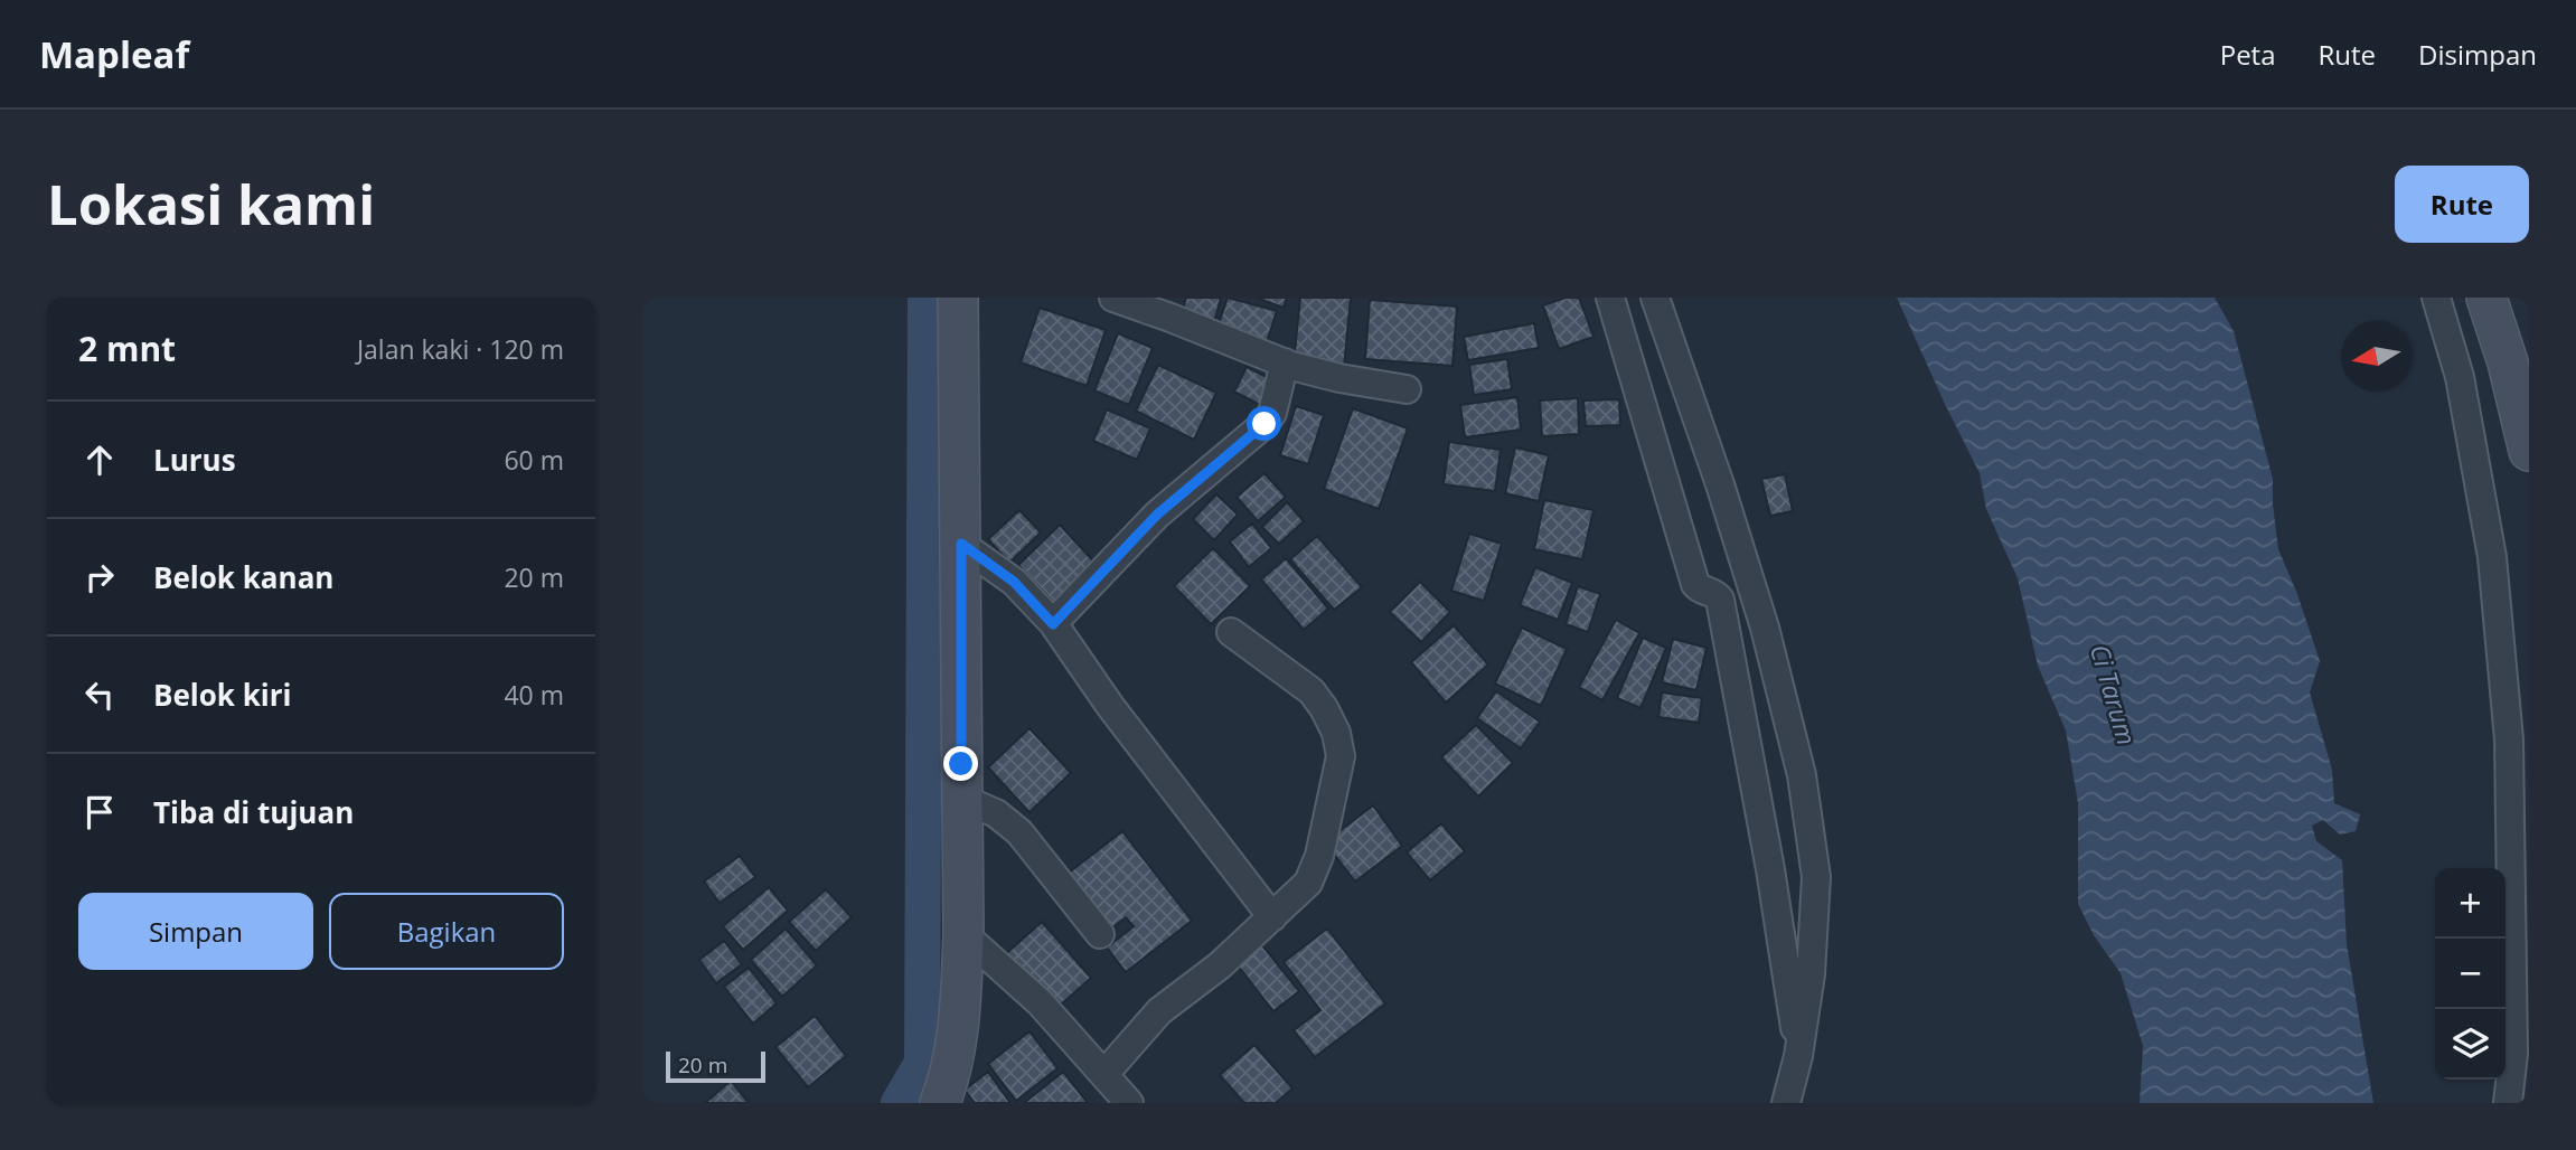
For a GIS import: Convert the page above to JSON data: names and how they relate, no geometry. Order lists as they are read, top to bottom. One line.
{"water":["Ci Tarum"],"scale_bar":"20 m","north":"left","page":{"header":"Mapleaf","nav":["Peta","Rute","Disimpan"],"buttons":["Rute",["Simpan","Bagikan"]],"title":"Lokasi kami","heading":["2 mnt","Jalan kaki · 120 m"],"list":[["Lurus","60 m"],["Belok kanan","20 m"],["Belok kiri","40 m"],"Tiba di tujuan"],"map_buttons":["+","−"],"scale":"20 m"}}
